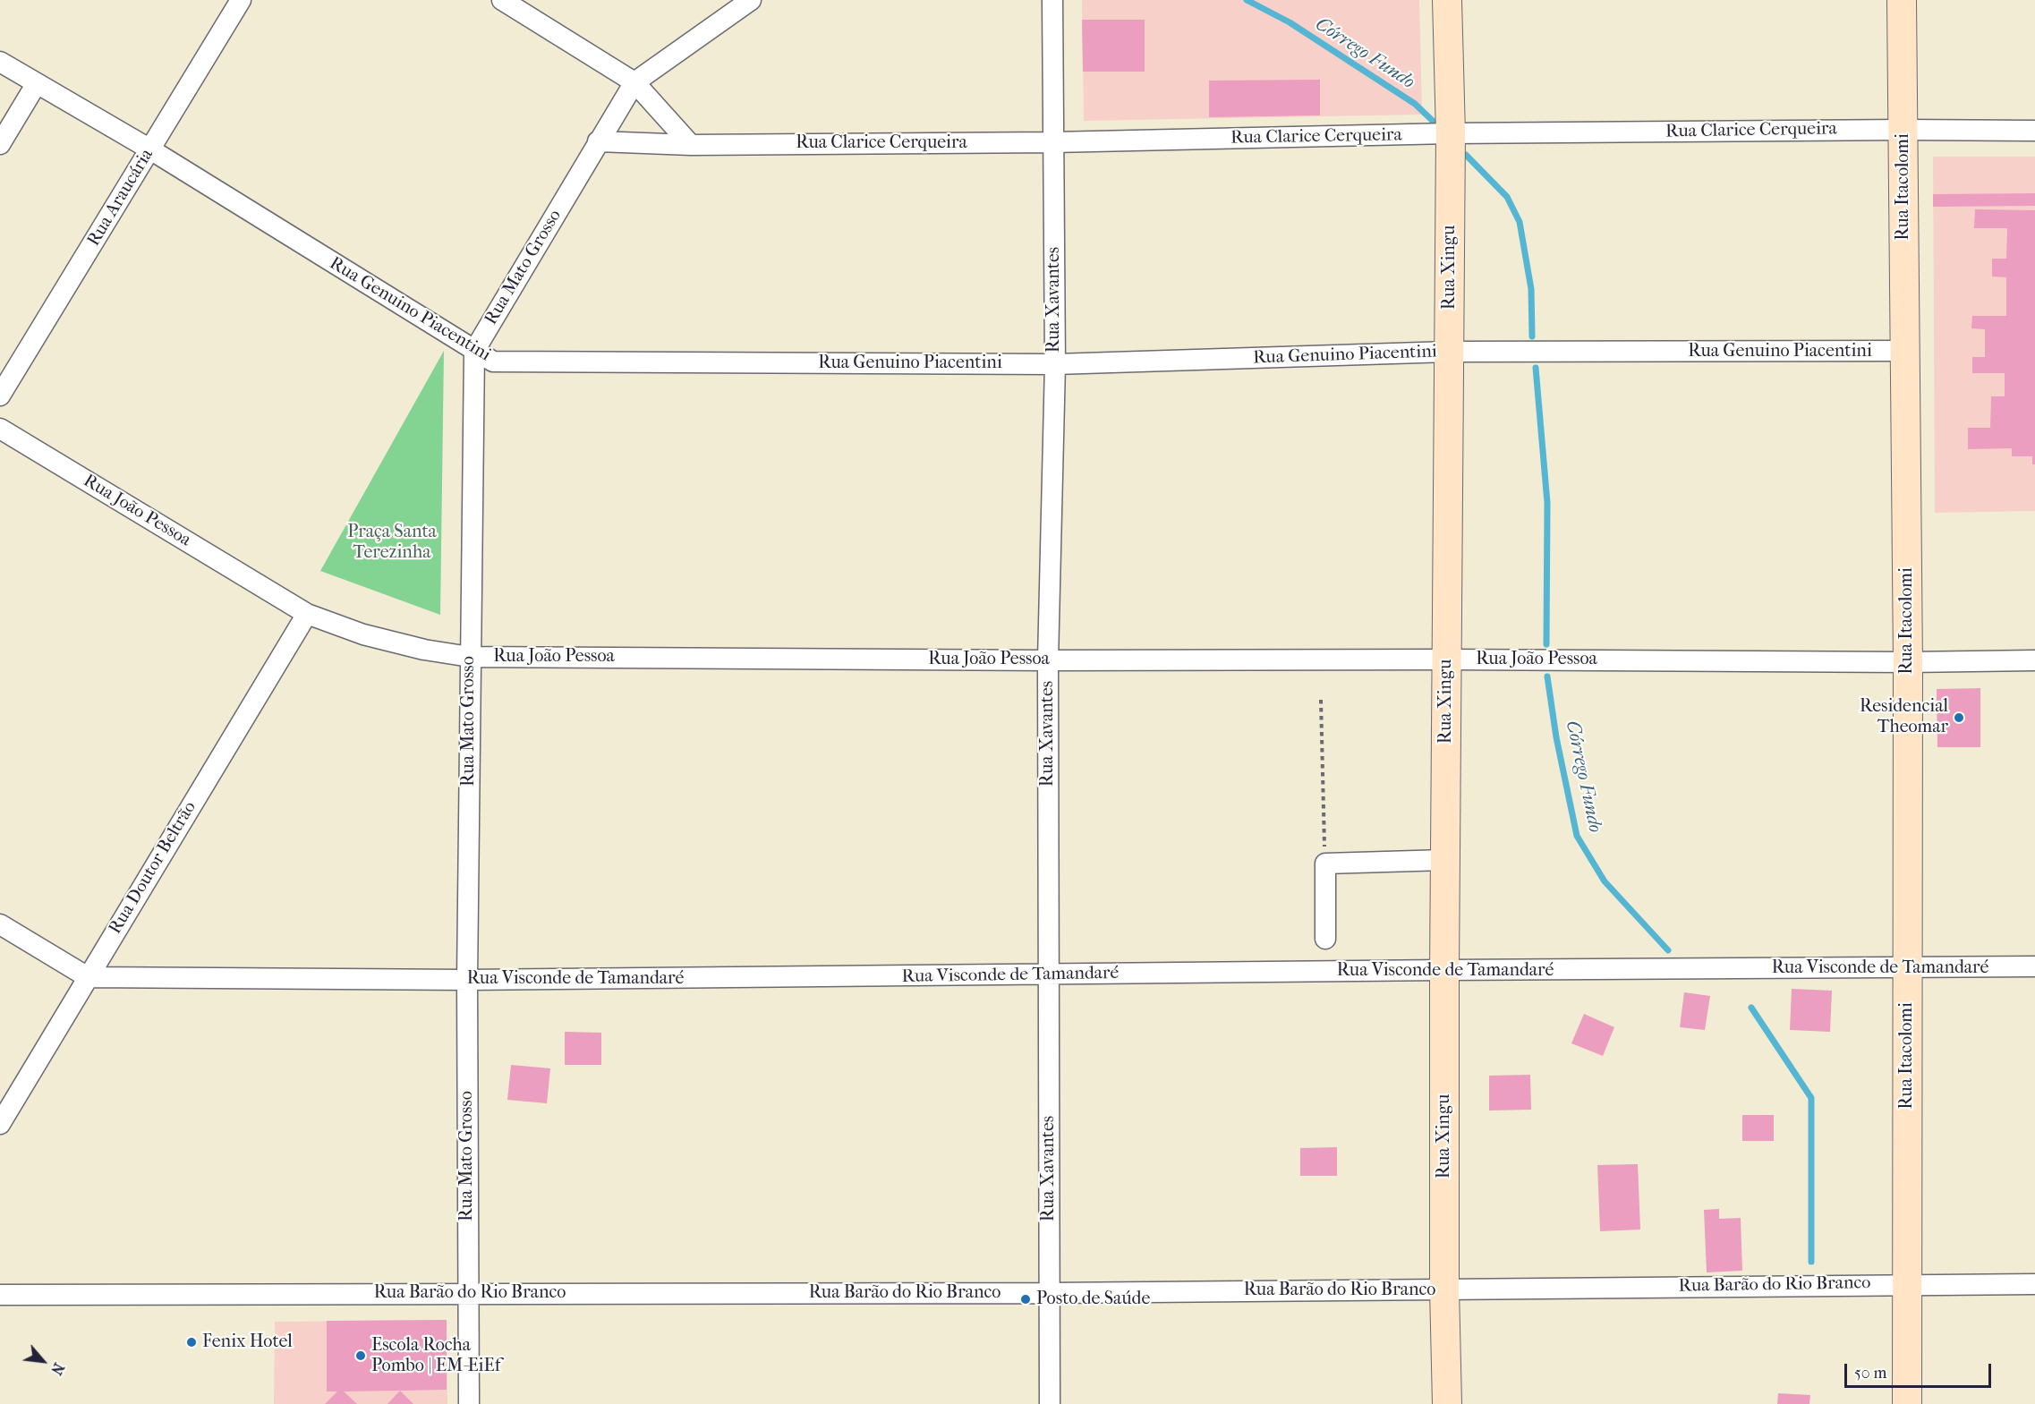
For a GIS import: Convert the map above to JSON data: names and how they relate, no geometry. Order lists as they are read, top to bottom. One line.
{"streets":{"street":["Rua Clarice Cerqueira","Rua Itacolomi","Rua Araucária","Rua Mato Grosso","Rua Xingu","Rua Xavantes","Rua Genuino Piacentini","Rua João Pessoa","Rua Doutor Beltrão","Rua Visconde de Tamandaré","Rua Barão do Rio Branco"]},"crossings":[["Rua Clarice Cerqueira","Rua Itacolomi"],["Rua Clarice Cerqueira","Rua Mato Grosso"],["Rua Clarice Cerqueira","Rua Xingu"],["Rua Clarice Cerqueira","Rua Xavantes"],["Rua Itacolomi","Rua Genuino Piacentini"],["Rua Itacolomi","Rua João Pessoa"],["Rua Itacolomi","Rua Visconde de Tamandaré"],["Rua Itacolomi","Rua Barão do Rio Branco"],["Rua Araucária","Rua Genuino Piacentini"],["Rua Mato Grosso","Rua Genuino Piacentini"],["Rua Mato Grosso","Rua João Pessoa"],["Rua Mato Grosso","Rua Visconde de Tamandaré"],["Rua Mato Grosso","Rua Barão do Rio Branco"],["Rua Xingu","Rua Genuino Piacentini"],["Rua Xingu","Rua João Pessoa"],["Rua Xingu","Rua Visconde de Tamandaré"],["Rua Xingu","Rua Barão do Rio Branco"],["Rua Xavantes","Rua Genuino Piacentini"],["Rua Xavantes","Rua João Pessoa"],["Rua Xavantes","Rua Visconde de Tamandaré"],["Rua Xavantes","Rua Barão do Rio Branco"],["Rua João Pessoa","Rua Doutor Beltrão"],["Rua Doutor Beltrão","Rua Visconde de Tamandaré"]],"water":["Córrego Fundo"],"parks":["Praça Santa Terezinha"],"places":["Residencial Theomar","Posto de Saúde","Fenix Hotel","Escola Rocha Pombo | EM-EiEf"],"scale_bar":"50 m","north":"bottom right"}
